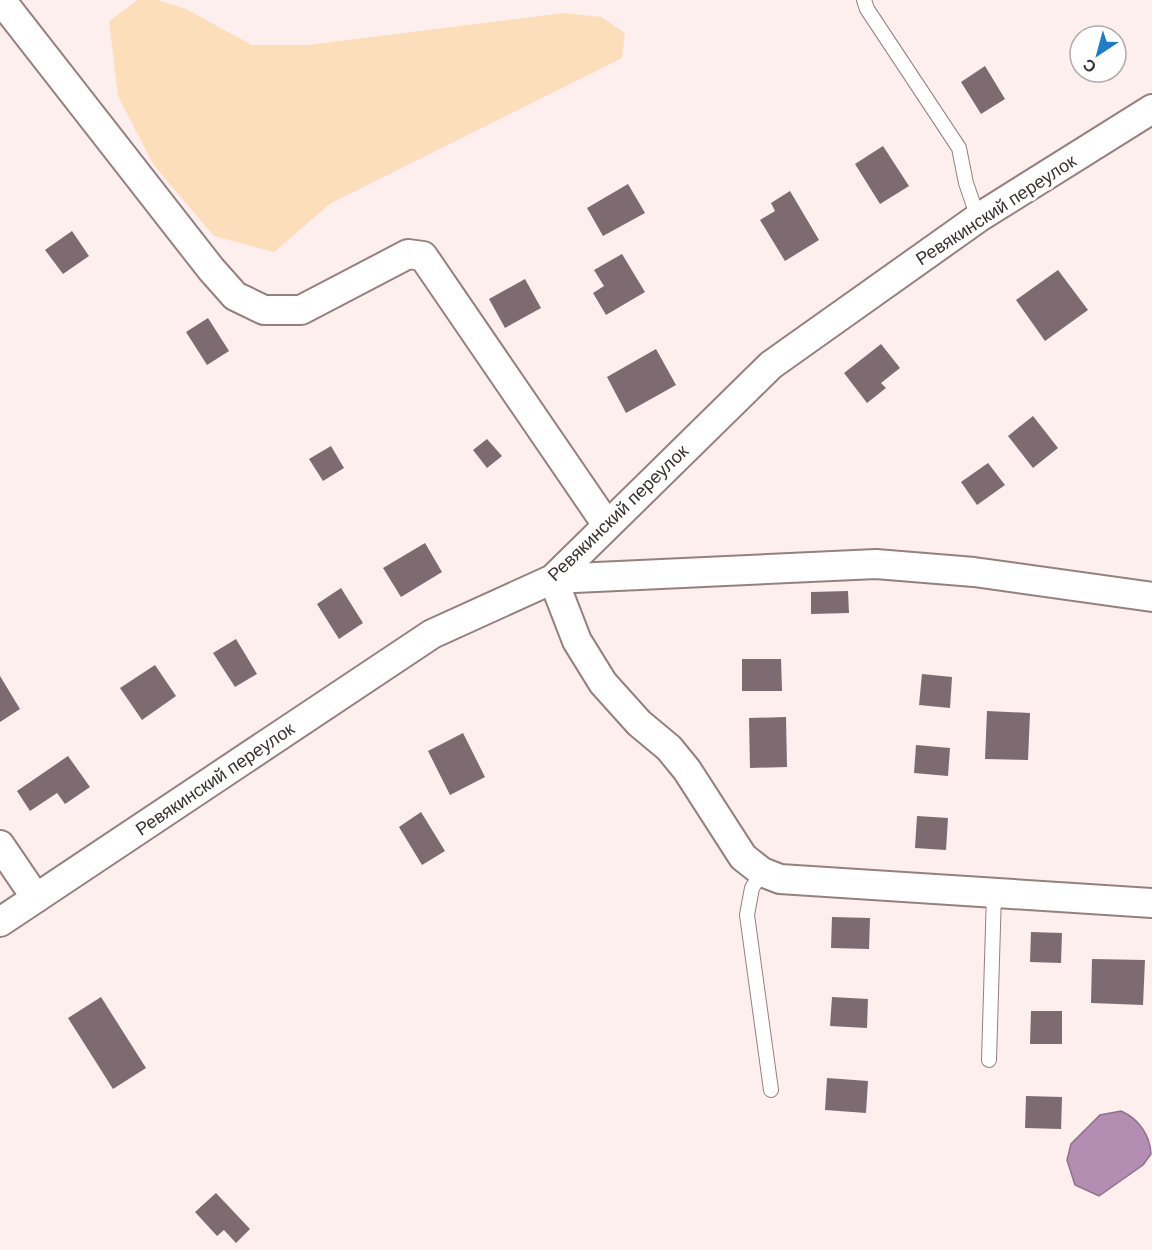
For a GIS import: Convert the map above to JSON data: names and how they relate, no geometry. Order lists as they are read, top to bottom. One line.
{"streets":{"street":["Ревякинский переулок"]},"north":"bottom left"}
